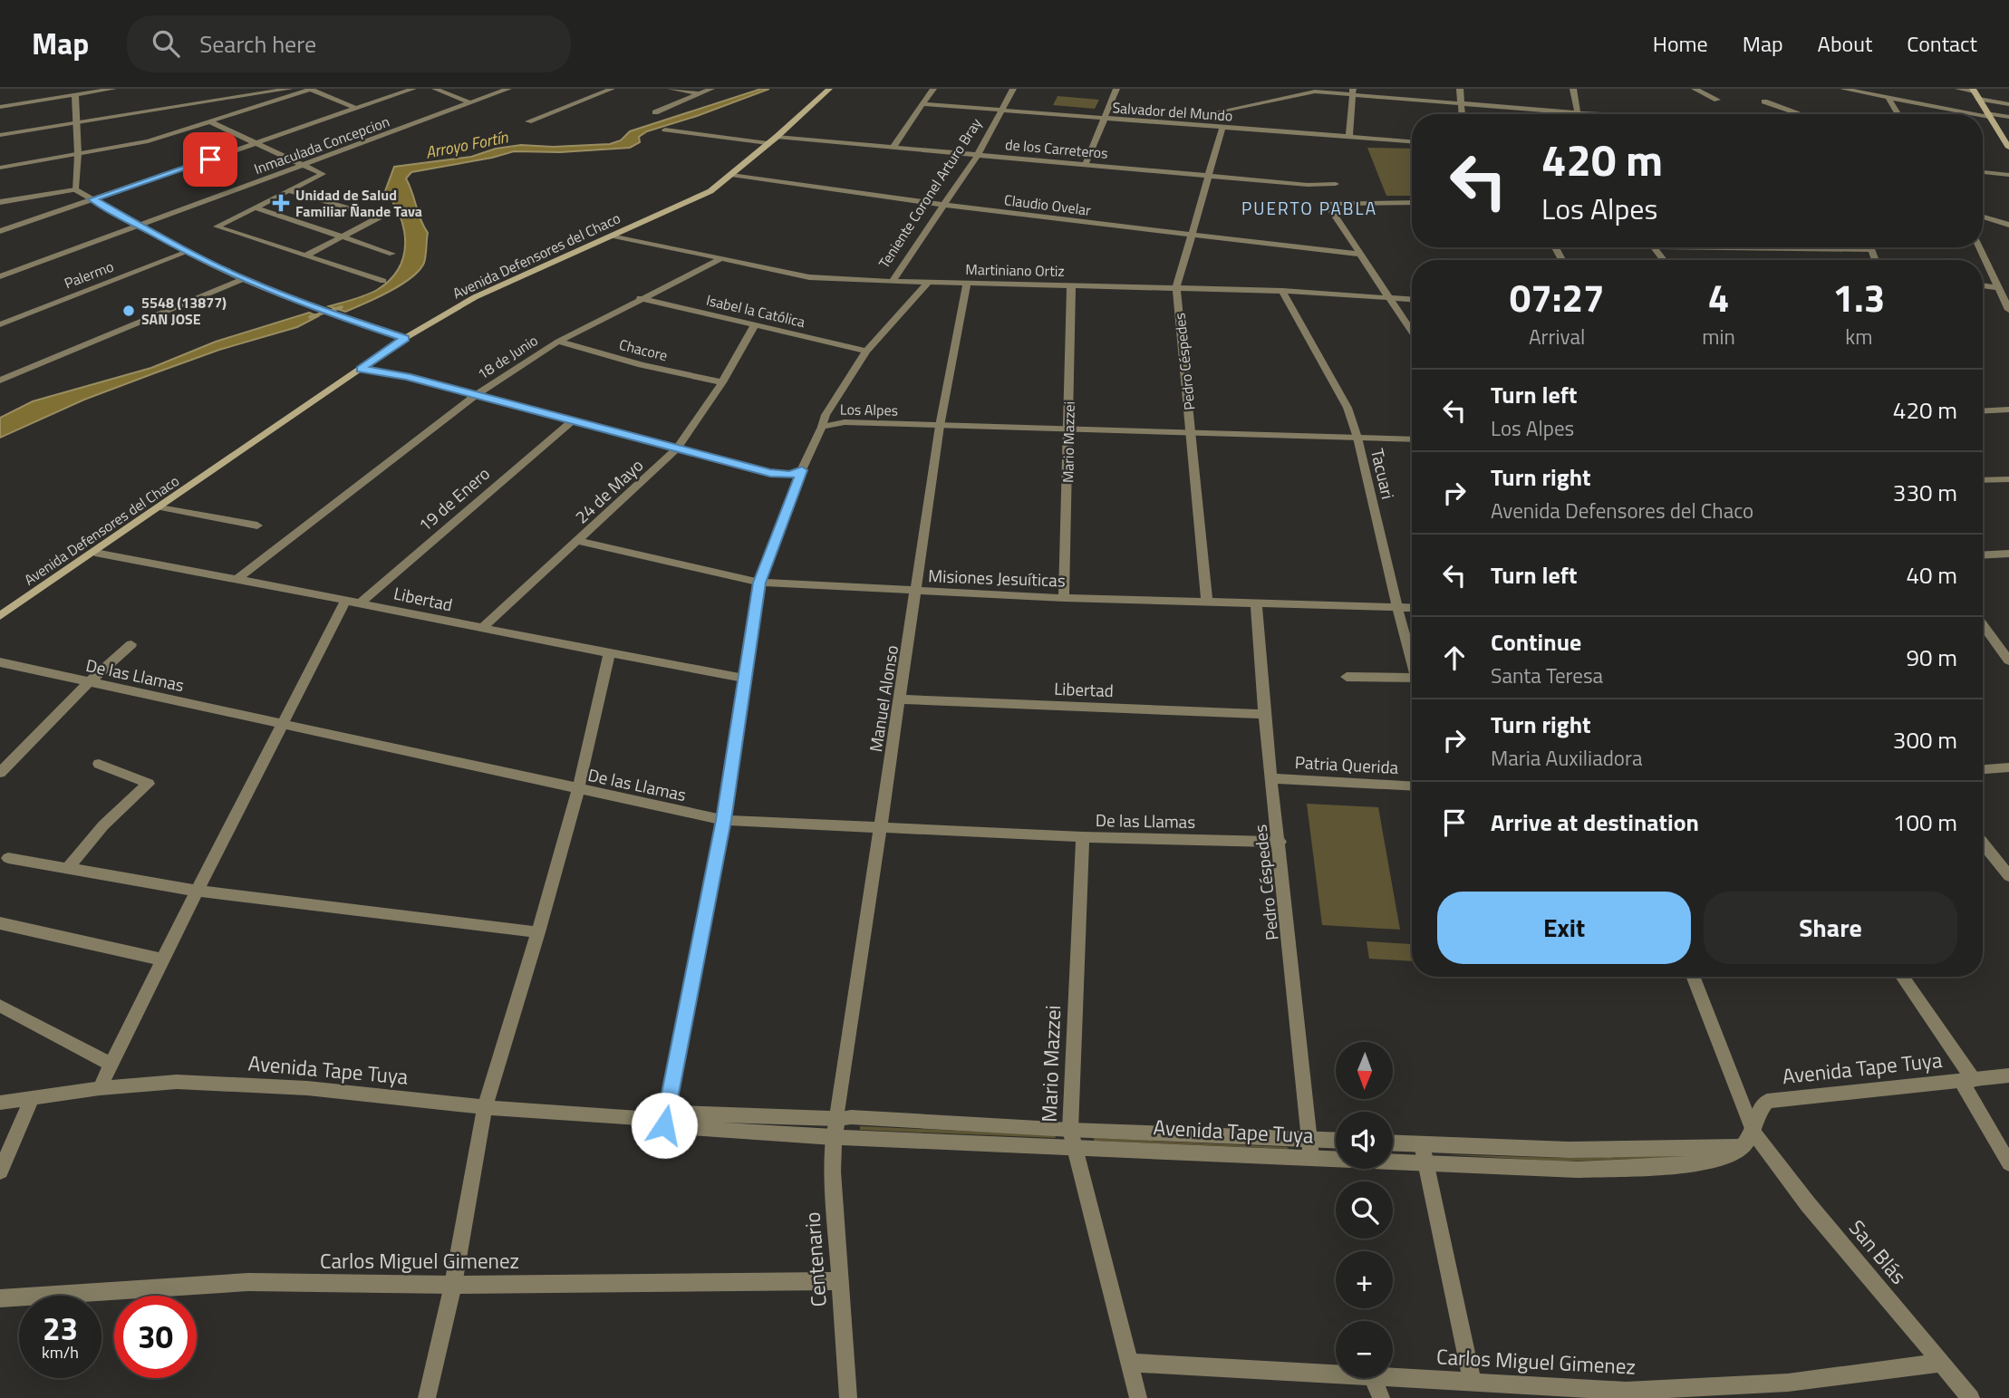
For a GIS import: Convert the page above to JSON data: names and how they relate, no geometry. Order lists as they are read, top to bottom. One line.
{"streets":{"main road":["Avenida Defensores del Chaco"],"street":["Salvador del Mundo","Inmaculada Concepcion","de los Carreteros","Teniente Coronel Arturo Bray","Claudio Ovelar","Martiniano Ortiz","Palermo","Isabel la Católica","Chacore","18 de Junio","Pedro Céspedes","Los Alpes","Mario Mazzei","Tacuari","24 de Mayo","19 de Enero","Misiones Jesuíticas","Libertad","De las Llamas","Manuel Alonso","Patria Querida","Avenida Tape Tuya","San Blás","Centenario","Carlos Miguel Gimenez"]},"crossings":[["Salvador del Mundo","Teniente Coronel Arturo Bray"],["Salvador del Mundo","Pedro Céspedes"],["de los Carreteros","Teniente Coronel Arturo Bray"],["de los Carreteros","Avenida Defensores del Chaco"],["de los Carreteros","Pedro Céspedes"],["Teniente Coronel Arturo Bray","Claudio Ovelar"],["Teniente Coronel Arturo Bray","Martiniano Ortiz"],["Claudio Ovelar","Avenida Defensores del Chaco"],["Claudio Ovelar","Pedro Céspedes"],["Avenida Defensores del Chaco","Martiniano Ortiz"],["Avenida Defensores del Chaco","Libertad"],["Martiniano Ortiz","18 de Junio"],["Martiniano Ortiz","Pedro Céspedes"],["Martiniano Ortiz","Mario Mazzei"],["Martiniano Ortiz","Tacuari"],["Martiniano Ortiz","Manuel Alonso"],["Isabel la Católica","18 de Junio"],["Isabel la Católica","24 de Mayo"],["Chacore","18 de Junio"],["Chacore","24 de Mayo"],["18 de Junio","Libertad"],["Pedro Céspedes","Los Alpes"],["Pedro Céspedes","Misiones Jesuíticas"],["Pedro Céspedes","Libertad"],["Pedro Céspedes","De las Llamas"],["Pedro Céspedes","Patria Querida"],["Pedro Céspedes","Avenida Tape Tuya"],["Los Alpes","Mario Mazzei"],["Los Alpes","Tacuari"],["Los Alpes","Manuel Alonso"],["Mario Mazzei","Misiones Jesuíticas"],["Mario Mazzei","De las Llamas"],["Mario Mazzei","Avenida Tape Tuya"],["Mario Mazzei","Carlos Miguel Gimenez"],["Tacuari","Misiones Jesuíticas"],["24 de Mayo","Misiones Jesuíticas"],["24 de Mayo","Libertad"],["19 de Enero","Libertad"],["Misiones Jesuíticas","Manuel Alonso"],["Libertad","Manuel Alonso"],["De las Llamas","Manuel Alonso"],["Manuel Alonso","Avenida Tape Tuya"],["Manuel Alonso","Centenario"],["Avenida Tape Tuya","San Blás"],["Avenida Tape Tuya","Centenario"],["San Blás","Carlos Miguel Gimenez"],["Centenario","Carlos Miguel Gimenez"]],"districts":["PUERTO PABLA"],"water":["Arroyo Fortín"],"places":{"health":["Unidad de Salud Familiar Ñande Tava"],"other":["5548 (13877) SAN JOSE"]},"north":"bottom","page":{"header":"Map","search":"Search here","nav":["Home","Map","About","Contact"],"turn":["420 m","Los Alpes"],"eta":["07:27","Arrival","4","min","1.3","km"],"list":[{"name":"Turn left","note":"Los Alpes","value":"420 m"},{"name":"Turn right","note":"Avenida Defensores del Chaco","value":"330 m"},{"name":"Turn left","value":"40 m"},{"name":"Continue","note":"Santa Teresa","value":"90 m"},{"name":"Turn right","note":"Maria Auxiliadora","value":"300 m"},{"name":"Arrive at destination","value":"100 m"}],"buttons":["Exit","Share"],"map_buttons":["+","−"],"speed":"23 km/h","limit":"30"}}
